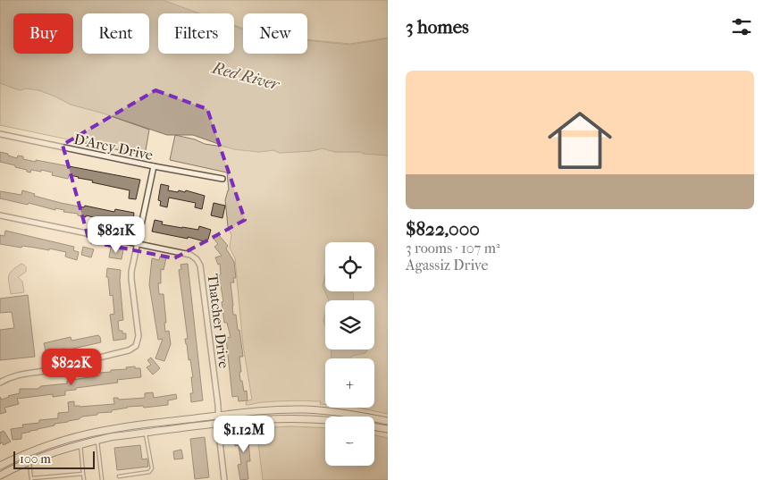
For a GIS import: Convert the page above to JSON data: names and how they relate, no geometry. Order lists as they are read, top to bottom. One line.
{"streets":{"street":["D'Arcy Drive","Thatcher Drive"]},"water":["Red River"],"scale_bar":"100 m","page":{"heading":"3 homes","chip":["Buy","Rent","Filters","New"],"list":[{"name":"$822,000","note":"3 rooms · 107 m² · Agassiz Drive"}],"price":["$821K","$822K","$1.12M"],"map_buttons":["+","−"],"scale":"100 m"}}
